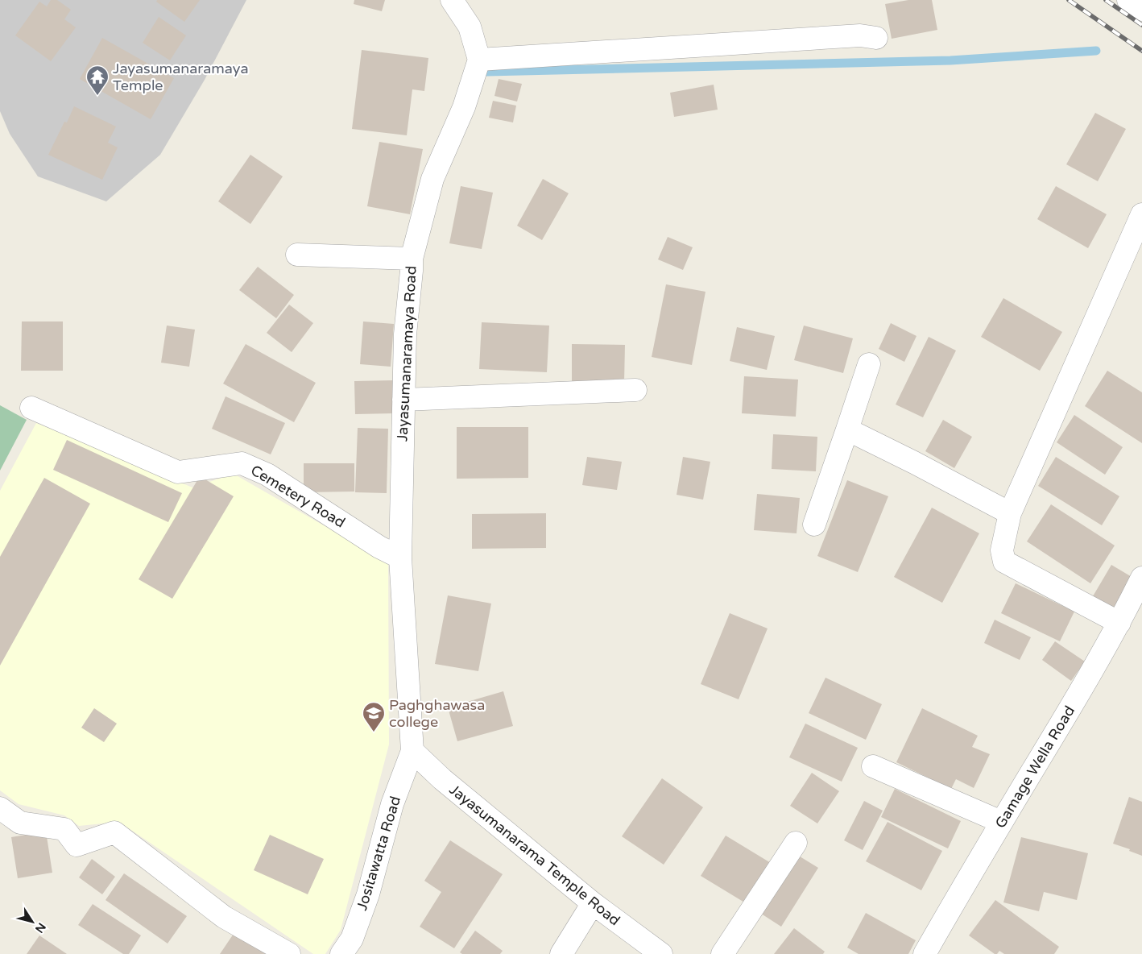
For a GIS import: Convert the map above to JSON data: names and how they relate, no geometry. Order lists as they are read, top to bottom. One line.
{"streets":{"street":["Jayasumanaramaya Road","Cemetery Road","Gamage Wella Road","Jositawatta Road","Jayasumanarama Temple Road"]},"crossings":[["Jayasumanaramaya Road","Cemetery Road"],["Jayasumanaramaya Road","Jositawatta Road"],["Jayasumanaramaya Road","Jayasumanarama Temple Road"],["Jositawatta Road","Jayasumanarama Temple Road"]],"places":{"temple":["Jayasumanaramaya Temple"],"school or university":["Paghghawasa college"]},"north":"bottom right"}
